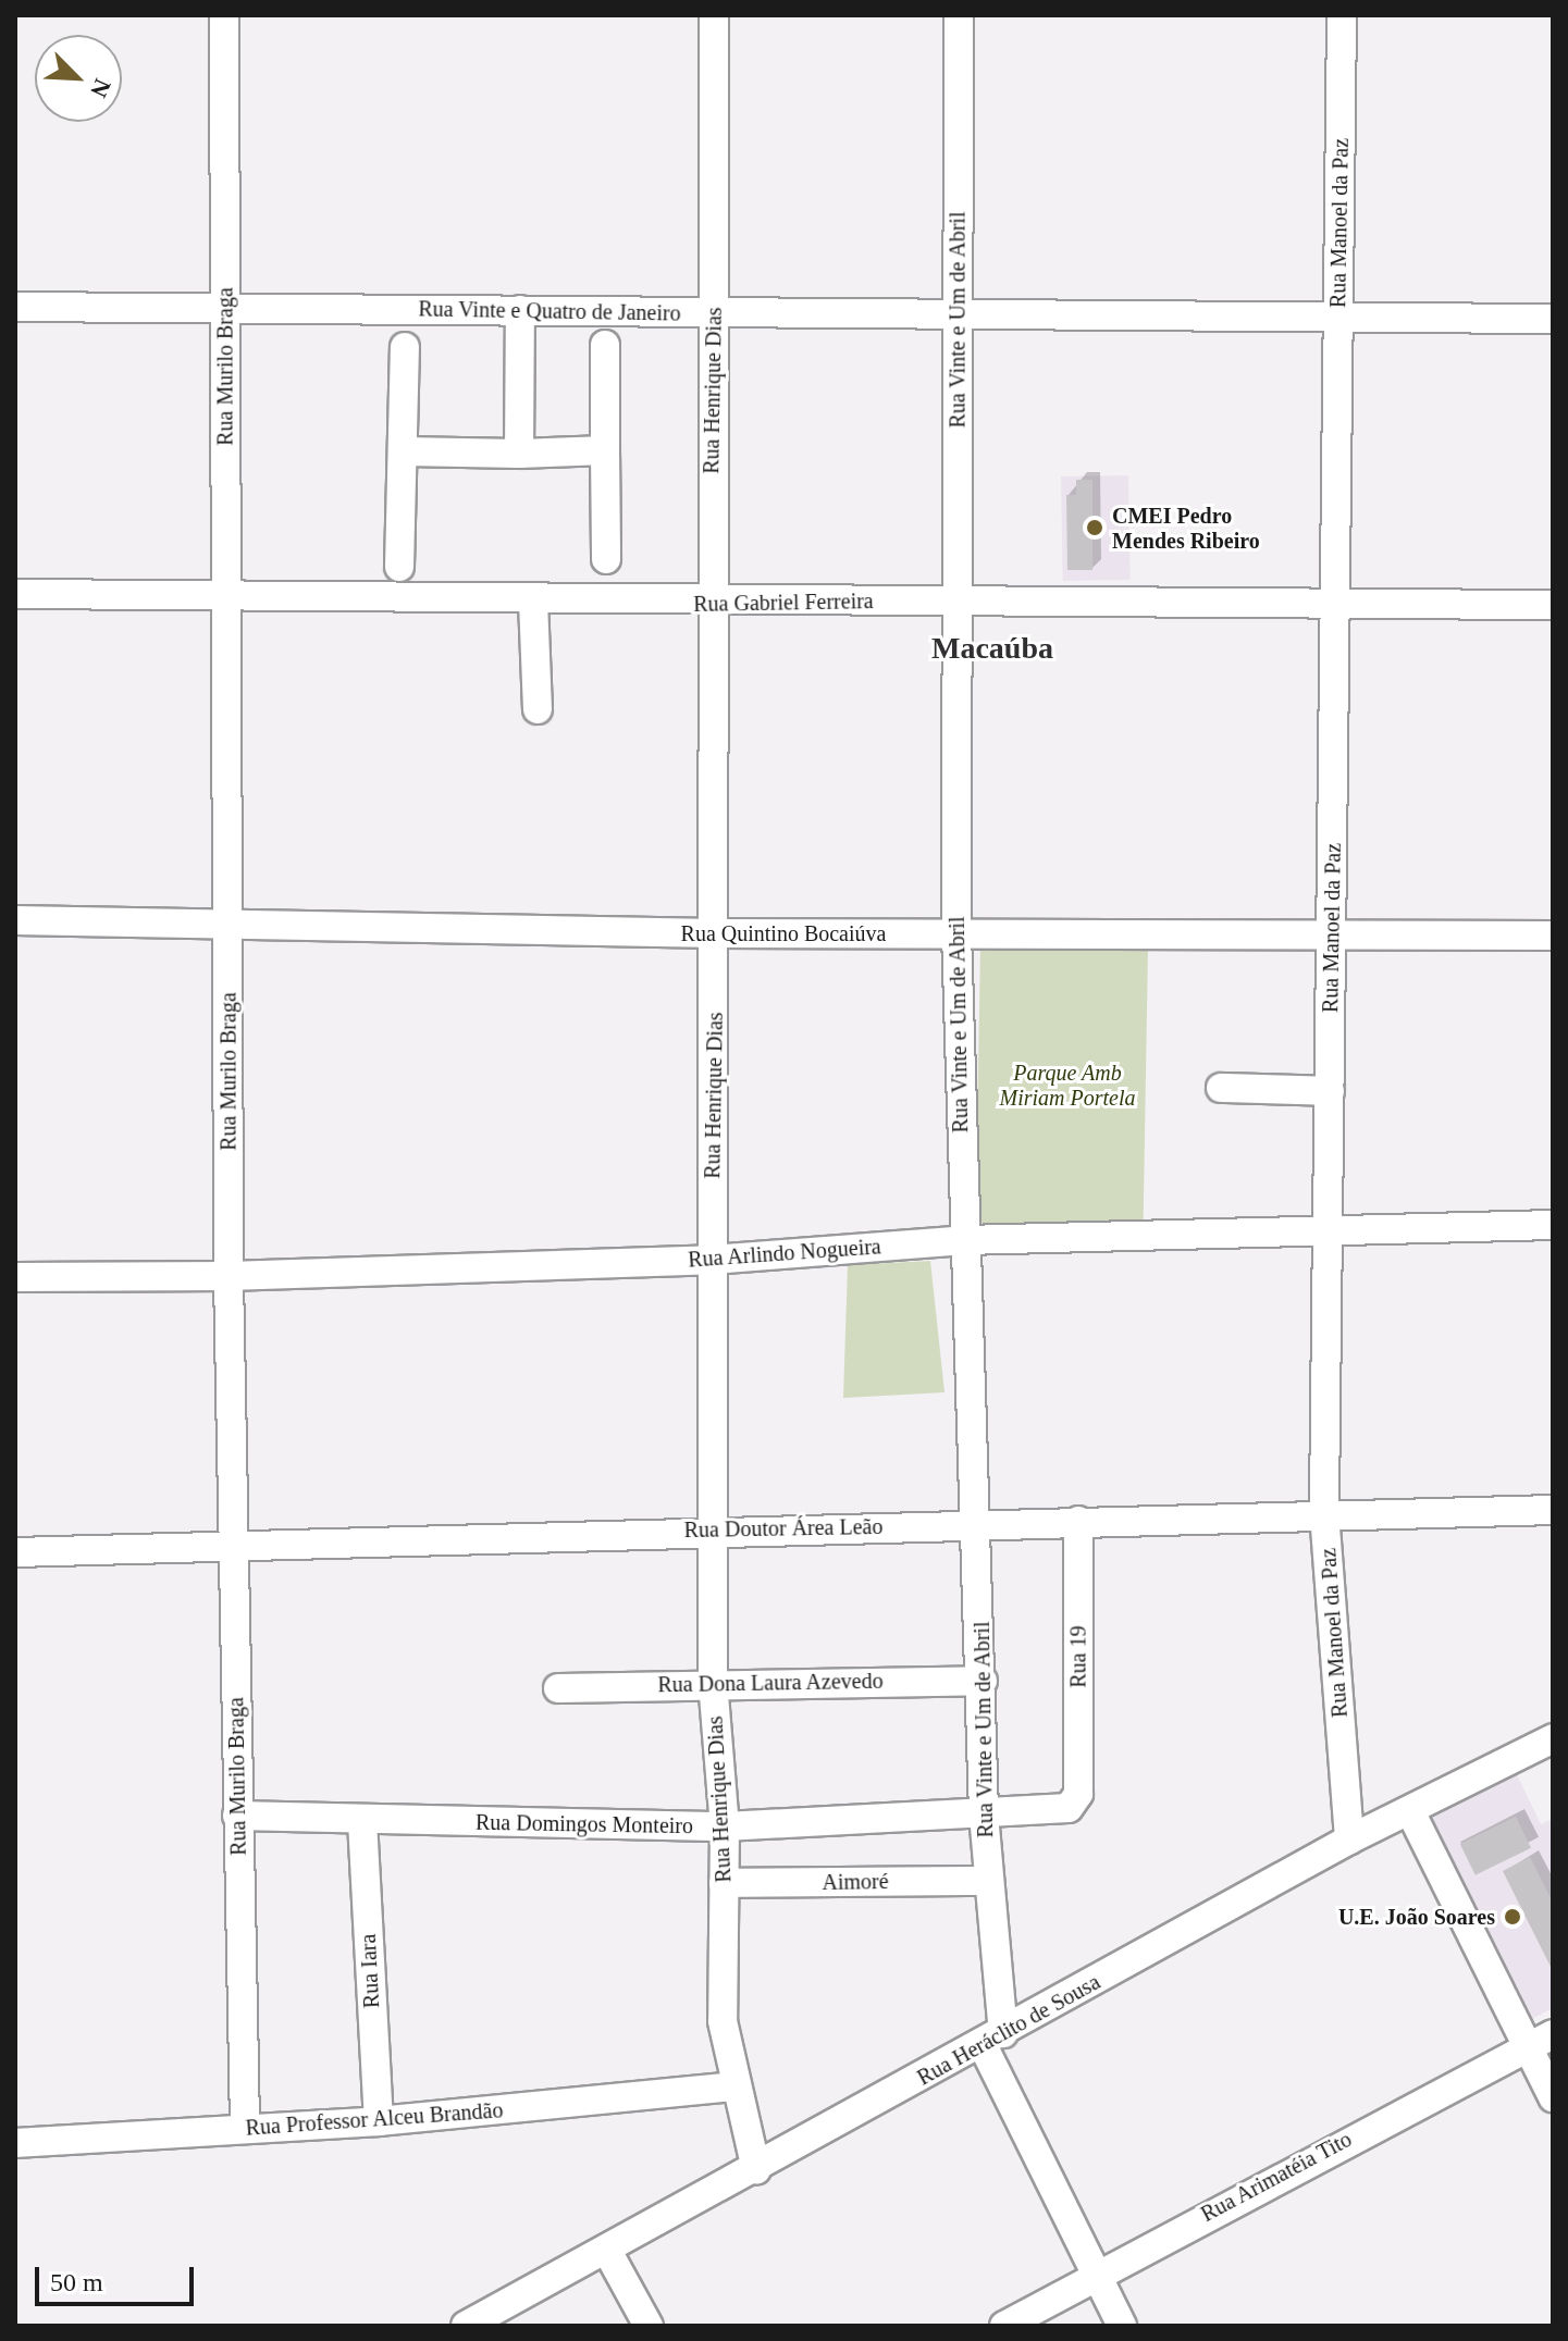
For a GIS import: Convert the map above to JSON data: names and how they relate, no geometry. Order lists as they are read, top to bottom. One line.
{"streets":{"street":["Rua Manoel da Paz","Rua Vinte e Quatro de Janeiro","Rua Vinte e Um de Abril","Rua Murilo Braga","Rua Henrique Dias","Rua Gabriel Ferreira","Rua Quintino Bocaiúva","Rua Arlindo Nogueira","Rua Doutor Área Leão","Rua 19","Rua Dona Laura Azevedo","Rua Domingos Monteiro","Aimoré","Rua Iara","Rua Heráclito de Sousa","Rua Professor Alceu Brandão","Rua Arimatéia Tito"]},"crossings":[["Rua Manoel da Paz","Rua Vinte e Quatro de Janeiro"],["Rua Manoel da Paz","Rua Gabriel Ferreira"],["Rua Manoel da Paz","Rua Quintino Bocaiúva"],["Rua Manoel da Paz","Rua Arlindo Nogueira"],["Rua Manoel da Paz","Rua Doutor Área Leão"],["Rua Manoel da Paz","Rua Heráclito de Sousa"],["Rua Vinte e Quatro de Janeiro","Rua Vinte e Um de Abril"],["Rua Vinte e Quatro de Janeiro","Rua Murilo Braga"],["Rua Vinte e Quatro de Janeiro","Rua Henrique Dias"],["Rua Vinte e Um de Abril","Rua Gabriel Ferreira"],["Rua Vinte e Um de Abril","Rua Quintino Bocaiúva"],["Rua Vinte e Um de Abril","Rua Arlindo Nogueira"],["Rua Vinte e Um de Abril","Rua Doutor Área Leão"],["Rua Vinte e Um de Abril","Rua Dona Laura Azevedo"],["Rua Vinte e Um de Abril","Rua Domingos Monteiro"],["Rua Vinte e Um de Abril","Aimoré"],["Rua Vinte e Um de Abril","Rua Heráclito de Sousa"],["Rua Vinte e Um de Abril","Rua Arimatéia Tito"],["Rua Murilo Braga","Rua Gabriel Ferreira"],["Rua Murilo Braga","Rua Quintino Bocaiúva"],["Rua Murilo Braga","Rua Arlindo Nogueira"],["Rua Murilo Braga","Rua Doutor Área Leão"],["Rua Murilo Braga","Rua Domingos Monteiro"],["Rua Murilo Braga","Rua Professor Alceu Brandão"],["Rua Henrique Dias","Rua Gabriel Ferreira"],["Rua Henrique Dias","Rua Quintino Bocaiúva"],["Rua Henrique Dias","Rua Arlindo Nogueira"],["Rua Henrique Dias","Rua Doutor Área Leão"],["Rua Henrique Dias","Rua Dona Laura Azevedo"],["Rua Henrique Dias","Rua Domingos Monteiro"],["Rua Henrique Dias","Aimoré"],["Rua Henrique Dias","Rua Heráclito de Sousa"],["Rua Henrique Dias","Rua Professor Alceu Brandão"],["Rua Doutor Área Leão","Rua 19"],["Rua 19","Rua Domingos Monteiro"],["Rua Domingos Monteiro","Rua Iara"],["Rua Iara","Rua Professor Alceu Brandão"]],"districts":["Macaúba"],"parks":["Parque Amb Miriam Portela"],"places":["CMEI Pedro Mendes Ribeiro","U.E. João Soares"],"scale_bar":"50 m","north":"bottom right"}
